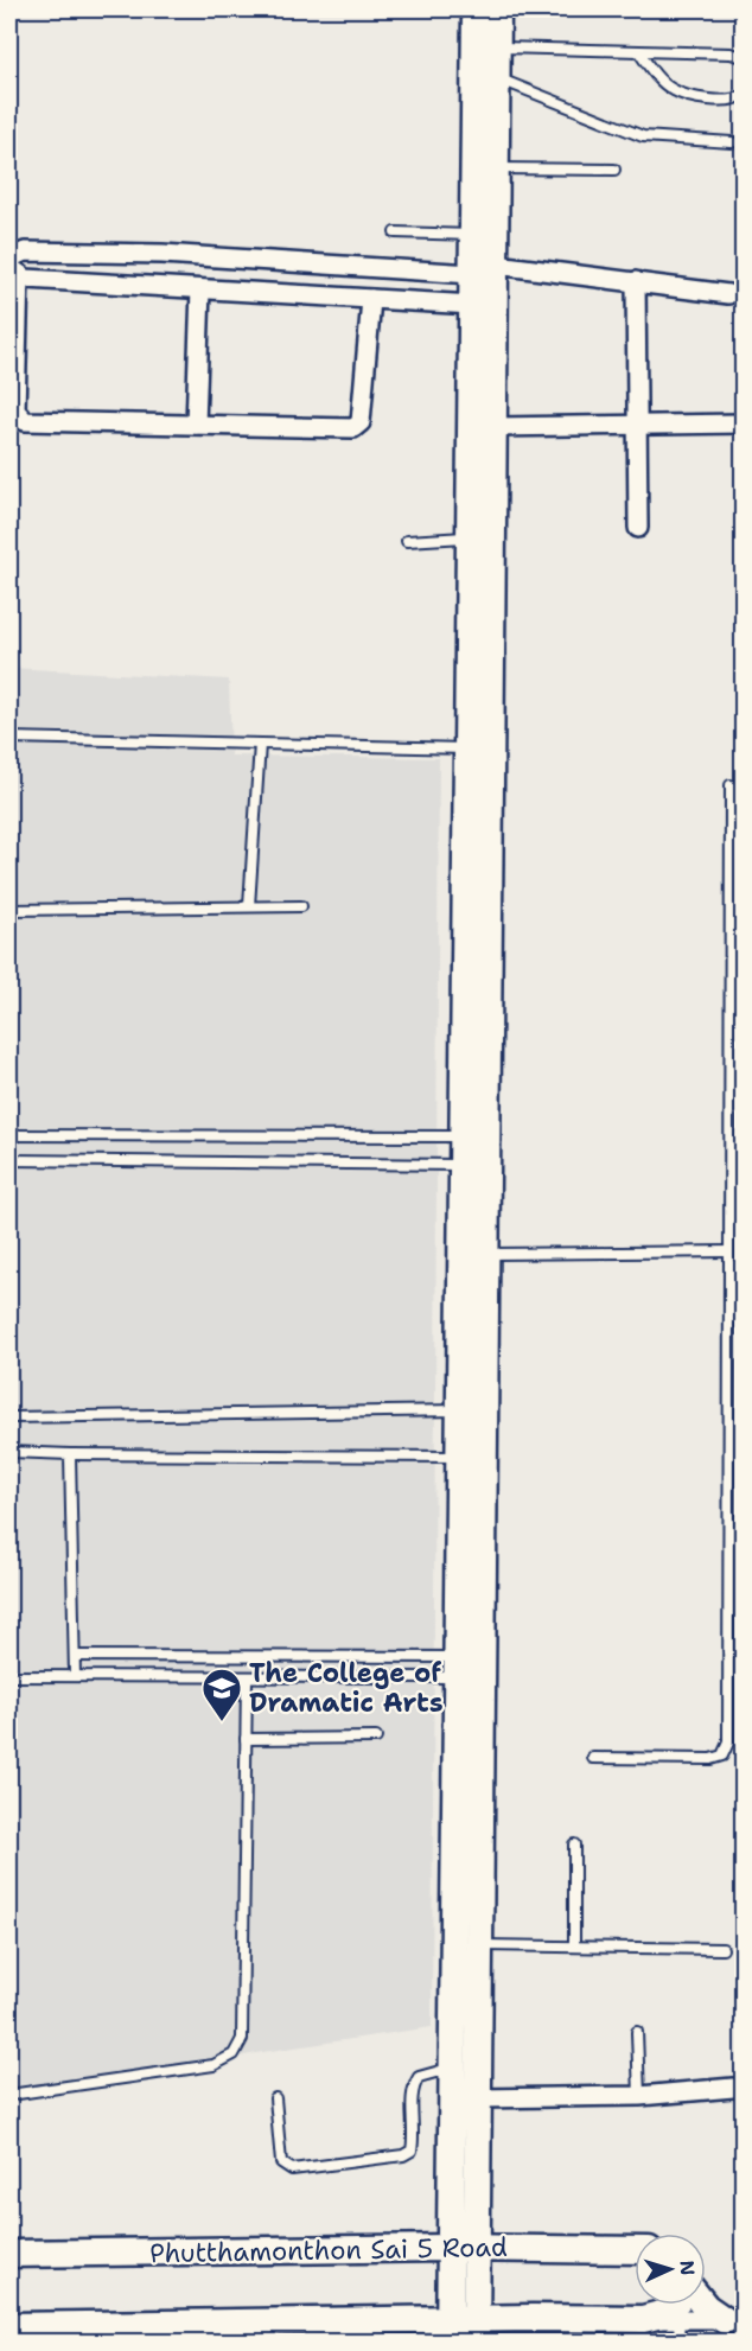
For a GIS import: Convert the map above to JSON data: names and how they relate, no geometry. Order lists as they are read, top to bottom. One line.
{"streets":{"main road":["Phutthamonthon Sai 5 Road"]},"places":{"school or university":["The College of Dramatic Arts"]},"north":"right"}
